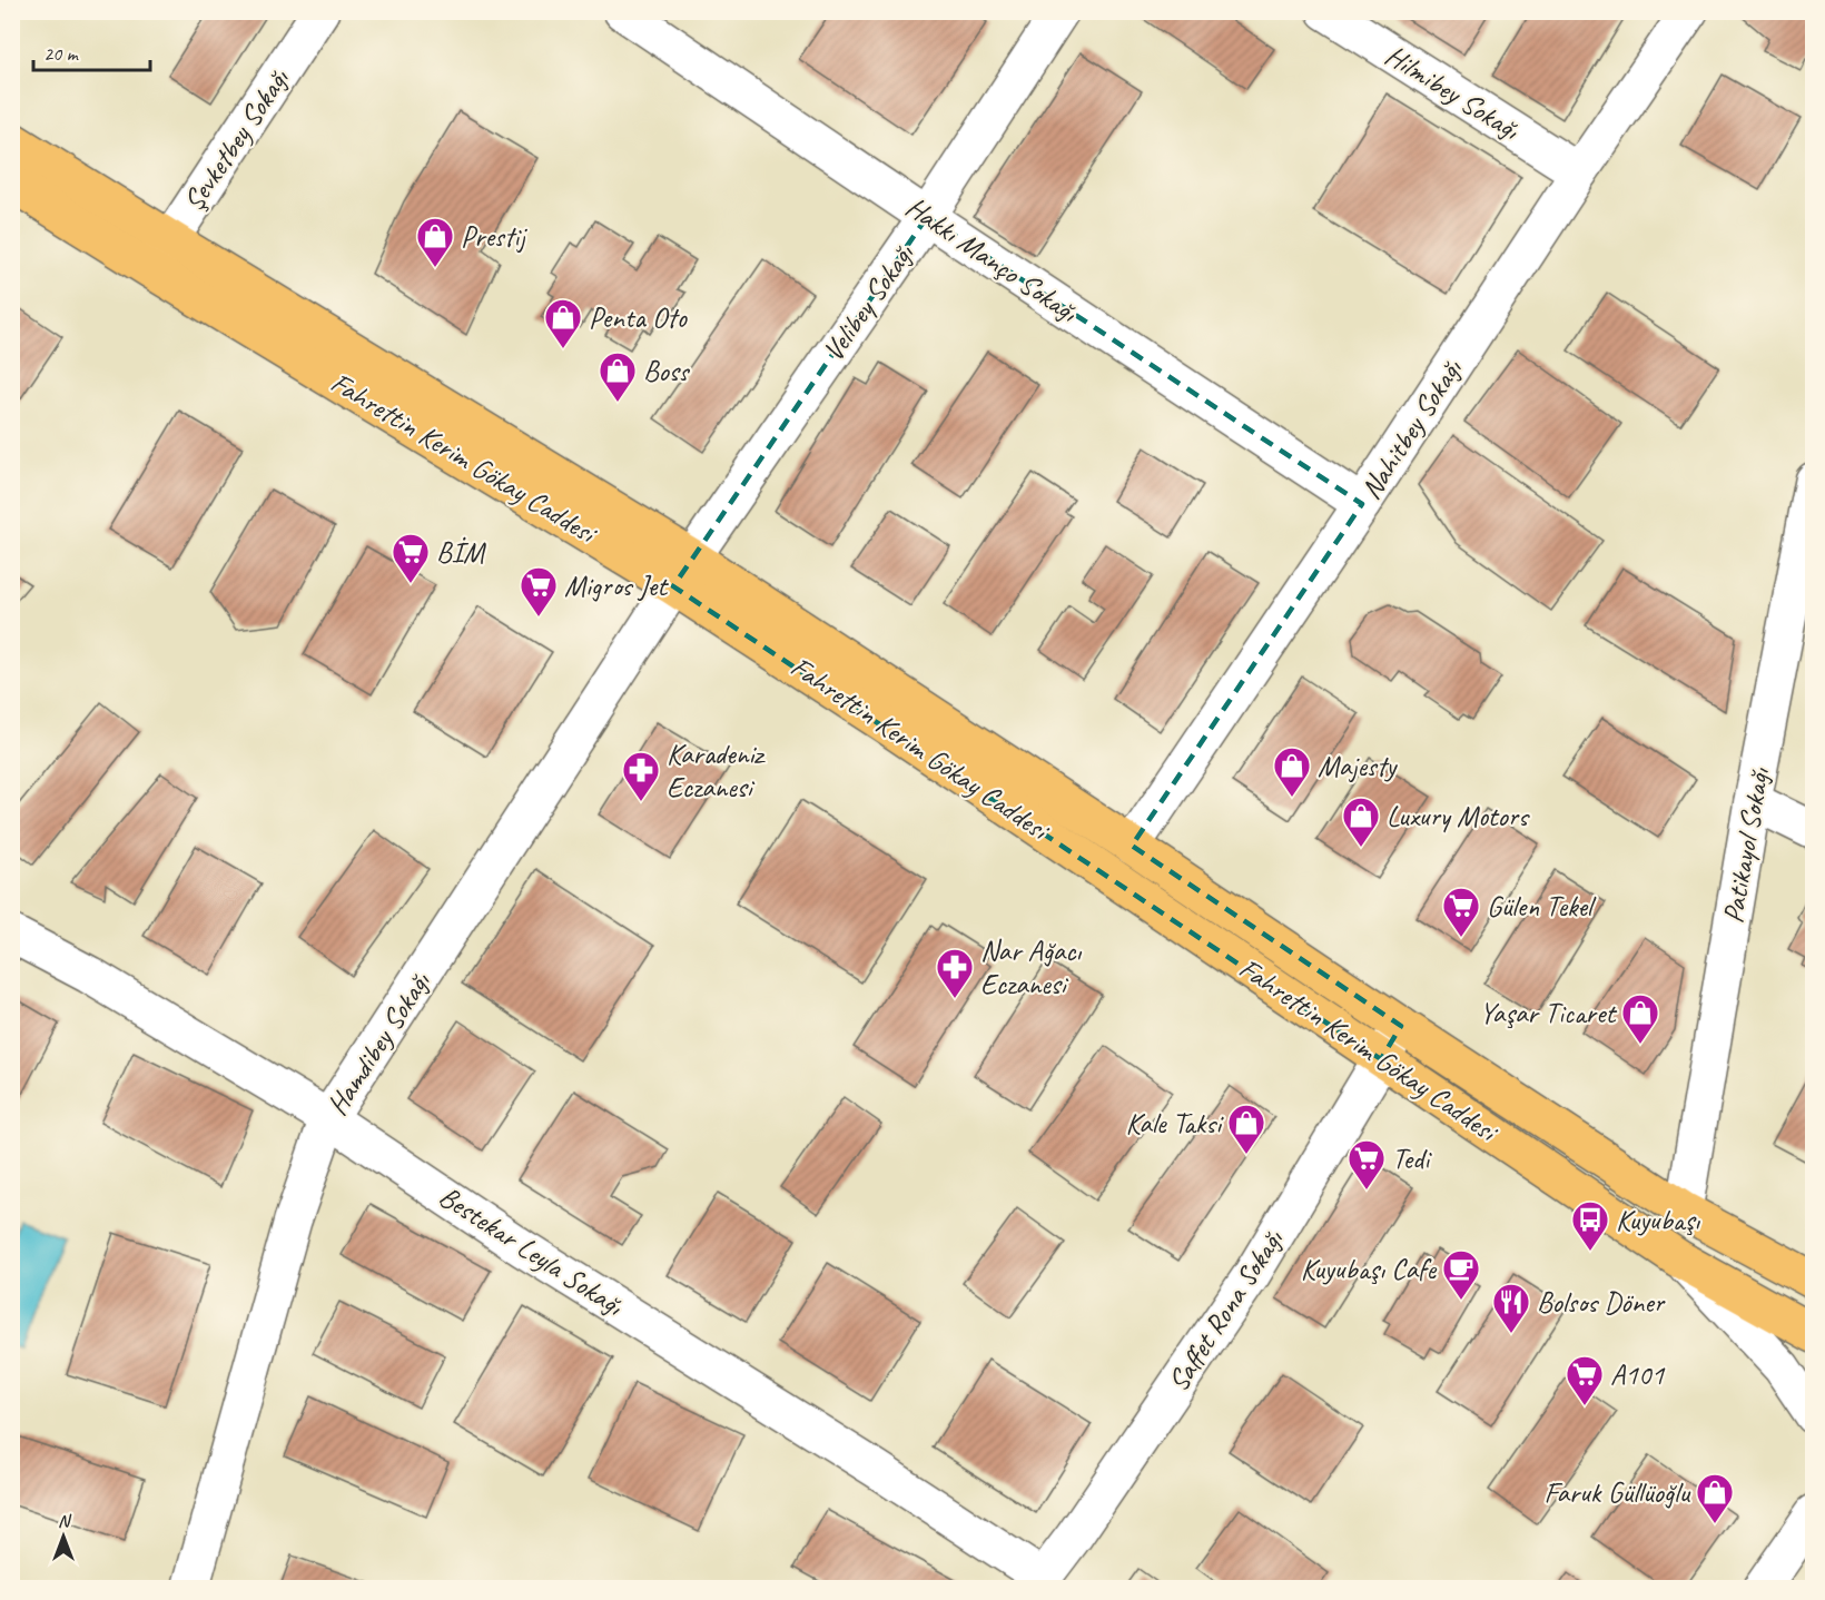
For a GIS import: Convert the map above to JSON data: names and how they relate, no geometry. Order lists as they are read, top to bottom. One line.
{"streets":{"main road":["Fahrettin Kerim Gökay Caddesi"],"street":["Hilmibey Sokağı","Şevketbey Sokağı","Hakkı Manço Sokağı","Velibey Sokağı","Nahitbey Sokağı","Patikayol Sokağı","Hamdibey Sokağı","Bestekar Leyla Sokağı","Saffet Rona Sokağı"]},"crossings":[["Hilmibey Sokağı","Nahitbey Sokağı"],["Şevketbey Sokağı","Fahrettin Kerim Gökay Caddesi"],["Hakkı Manço Sokağı","Velibey Sokağı"],["Hakkı Manço Sokağı","Nahitbey Sokağı"],["Velibey Sokağı","Fahrettin Kerim Gökay Caddesi"],["Velibey Sokağı","Hamdibey Sokağı"],["Nahitbey Sokağı","Fahrettin Kerim Gökay Caddesi"],["Fahrettin Kerim Gökay Caddesi","Patikayol Sokağı"],["Fahrettin Kerim Gökay Caddesi","Hamdibey Sokağı"],["Fahrettin Kerim Gökay Caddesi","Saffet Rona Sokağı"],["Hamdibey Sokağı","Bestekar Leyla Sokağı"],["Bestekar Leyla Sokağı","Saffet Rona Sokağı"]],"places":{"shop":["Prestij","Penta Oto","Boss","Majesty","Luxury Motors","Yaşar Ticaret","Kale Taksi","Faruk Güllüoğlu"],"supermarket":["BİM","Migros Jet","Gülen Tekel","Tedi","A101"],"pharmacy":["Karadeniz Eczanesi","Nar Ağacı Eczanesi"],"bus stop":["Kuyubaşı"],"cafe":["Kuyubaşı Cafe"],"restaurant":["Bolsos Döner"]},"scale_bar":"20 m","north":"top"}
